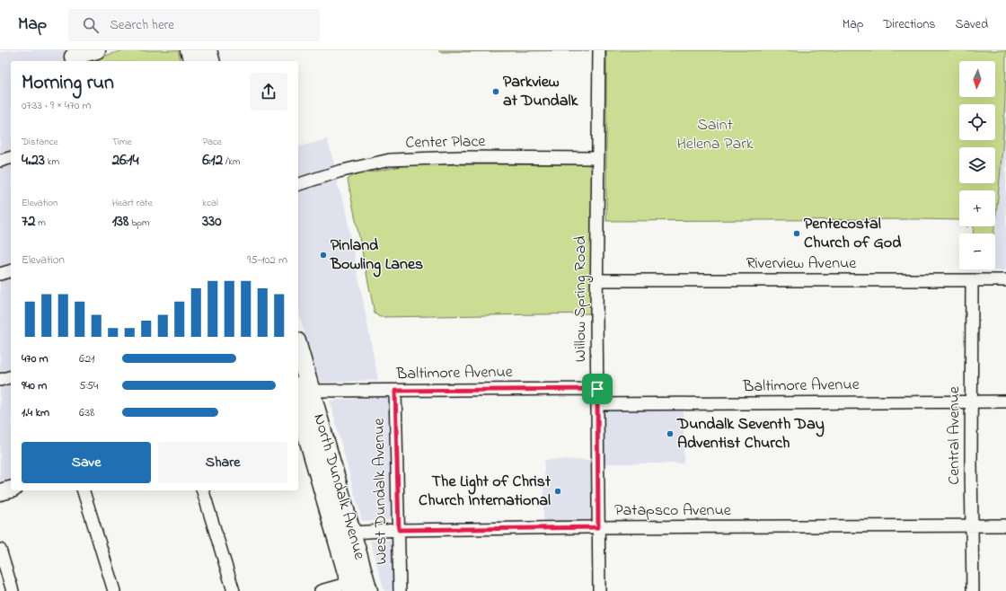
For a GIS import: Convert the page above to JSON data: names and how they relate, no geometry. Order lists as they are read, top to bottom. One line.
{"streets":{"main road":["North Dundalk Avenue"],"street":["Center Place","Riverview Avenue","Willow Spring Road","Baltimore Avenue","Central Avenue","West Dundalk Avenue","Patapsco Avenue"]},"crossings":[["Center Place","Willow Spring Road"],["Riverview Avenue","Willow Spring Road"],["Riverview Avenue","Central Avenue"],["Willow Spring Road","Baltimore Avenue"],["Willow Spring Road","Patapsco Avenue"],["Baltimore Avenue","Central Avenue"],["Baltimore Avenue","North Dundalk Avenue"],["Baltimore Avenue","West Dundalk Avenue"],["Central Avenue","Patapsco Avenue"],["North Dundalk Avenue","Patapsco Avenue"],["West Dundalk Avenue","Patapsco Avenue"]],"parks":["Saint Helena Park"],"places":["Parkview at Dundalk","Pentecostal Church of God","Pinland Bowling Lanes","Dundalk Seventh Day Adventist Church","The Light of Christ Church International"],"north":"bottom","page":{"header":"Map","search":"Search here","nav":["Map","Directions","Saved"],"map_buttons":["+","−"],"heading":["Morning run","07:33 · 9 × 470 m"],"stats":[["Distance","4.23 km"],["Time","26:14"],["Pace","6:12 /km"],["Elevation","72 m"],["Heart rate","138 bpm"],["kcal","330"]],"chart":["Elevation","95–102 m"],"list":[{"name":"470 m","note":"6:21"},{"name":"940 m","note":"5:54"},{"name":"1.4 km","note":"6:38"}],"buttons":["Save","Share"]}}
